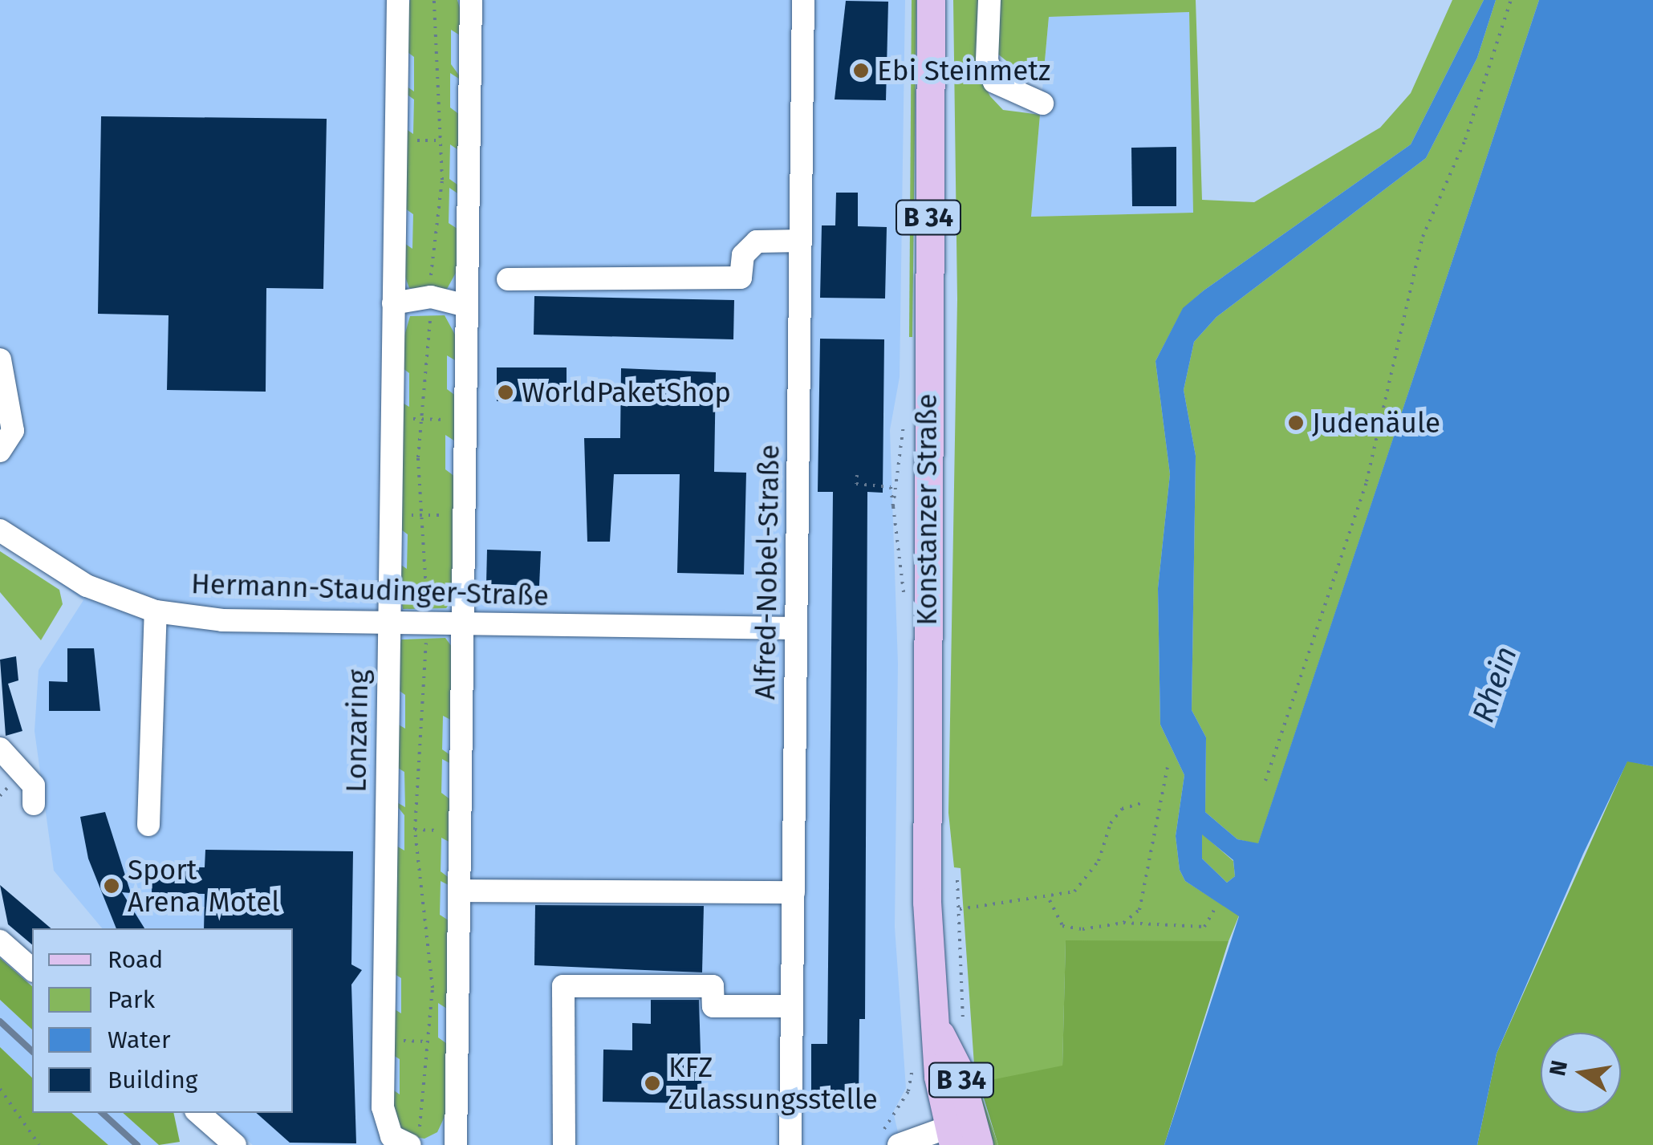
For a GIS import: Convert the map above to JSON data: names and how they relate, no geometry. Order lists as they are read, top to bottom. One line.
{"streets":{"main road":["B 34","Konstanzer Straße"],"street":["Alfred-Nobel-Straße","Hermann-Staudinger-Straße","Lonzaring"]},"crossings":[["Alfred-Nobel-Straße","Hermann-Staudinger-Straße"],["Hermann-Staudinger-Straße","Lonzaring"]],"water":["Rhein"],"places":["Ebi Steinmetz","WorldPaketShop","Judenäule","Sport Arena Motel","KFZ Zulassungsstelle"],"legend":["Road","Park","Water","Building"],"north":"left"}
